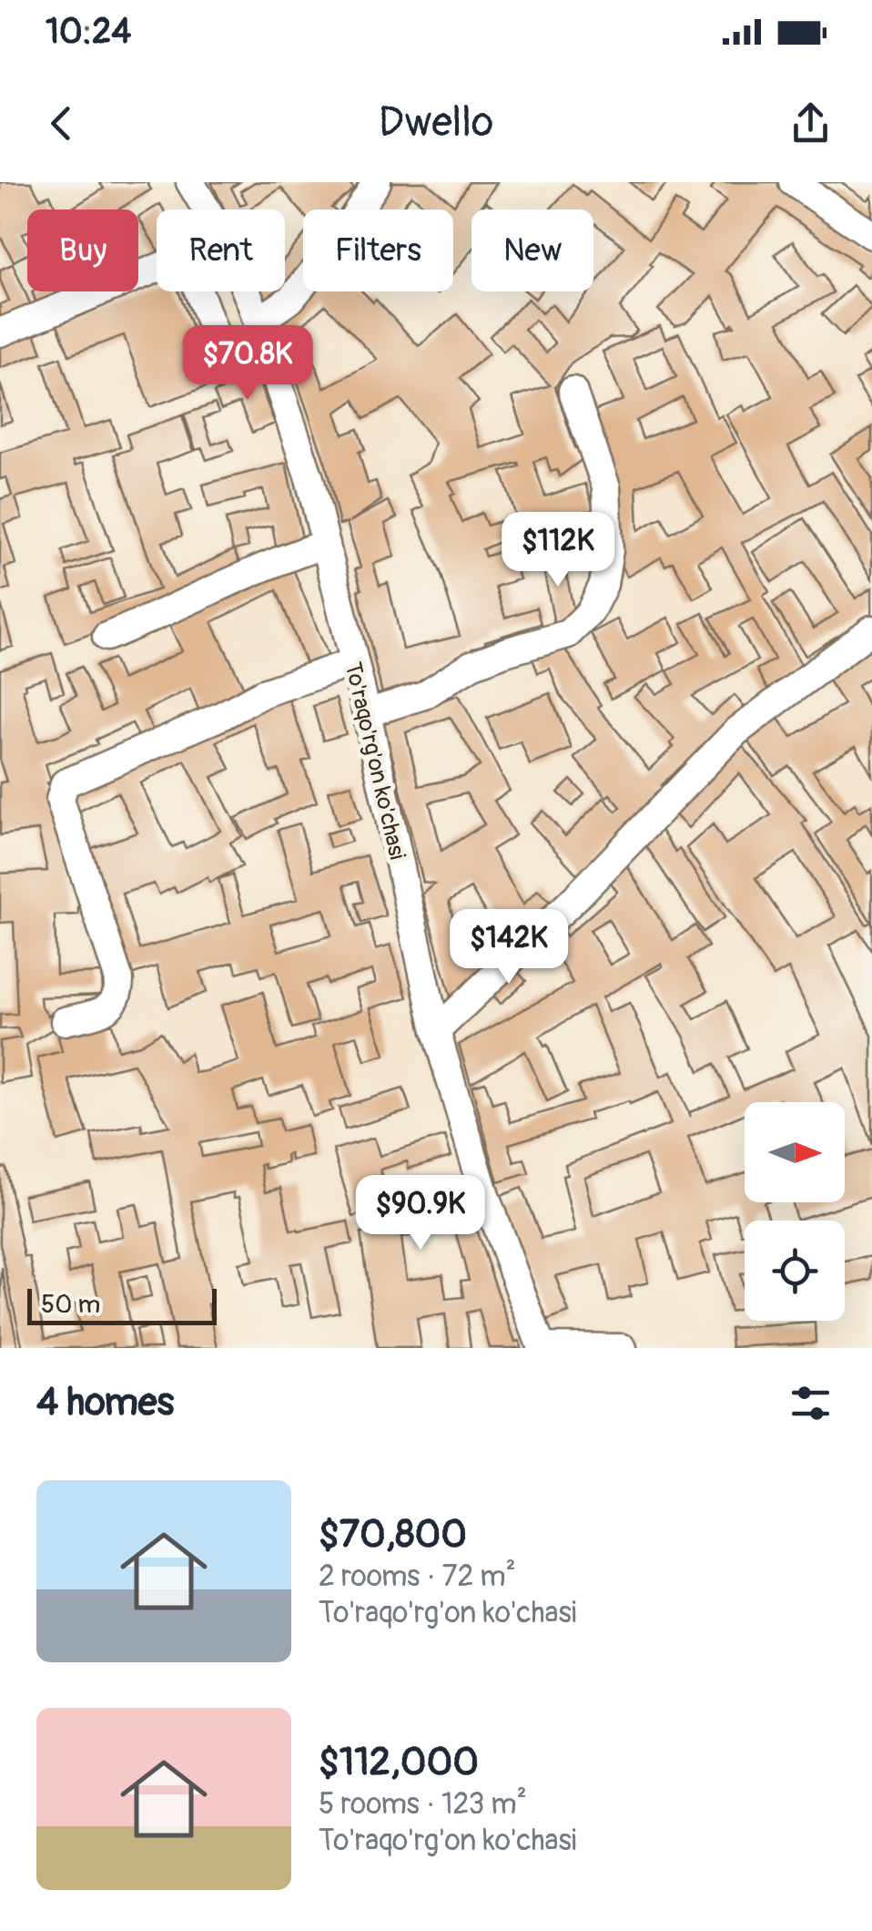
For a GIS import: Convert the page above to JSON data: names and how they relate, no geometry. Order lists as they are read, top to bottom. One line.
{"streets":{"street":["To'raqo'rg'on ko'chasi"]},"scale_bar":"50 m","north":"right","page":{"status":"10:24","header":"Dwello","chip":["Buy","Rent","Filters","New"],"price":["$70.8K","$112K","$142K","$90.9K"],"scale":"50 m","heading":"4 homes","list":[{"name":"$70,800","note":"2 rooms · 72 m² · To'raqo'rg'on ko'chasi"},{"name":"$112,000","note":"5 rooms · 123 m² · To'raqo'rg'on ko'chasi"}]}}
